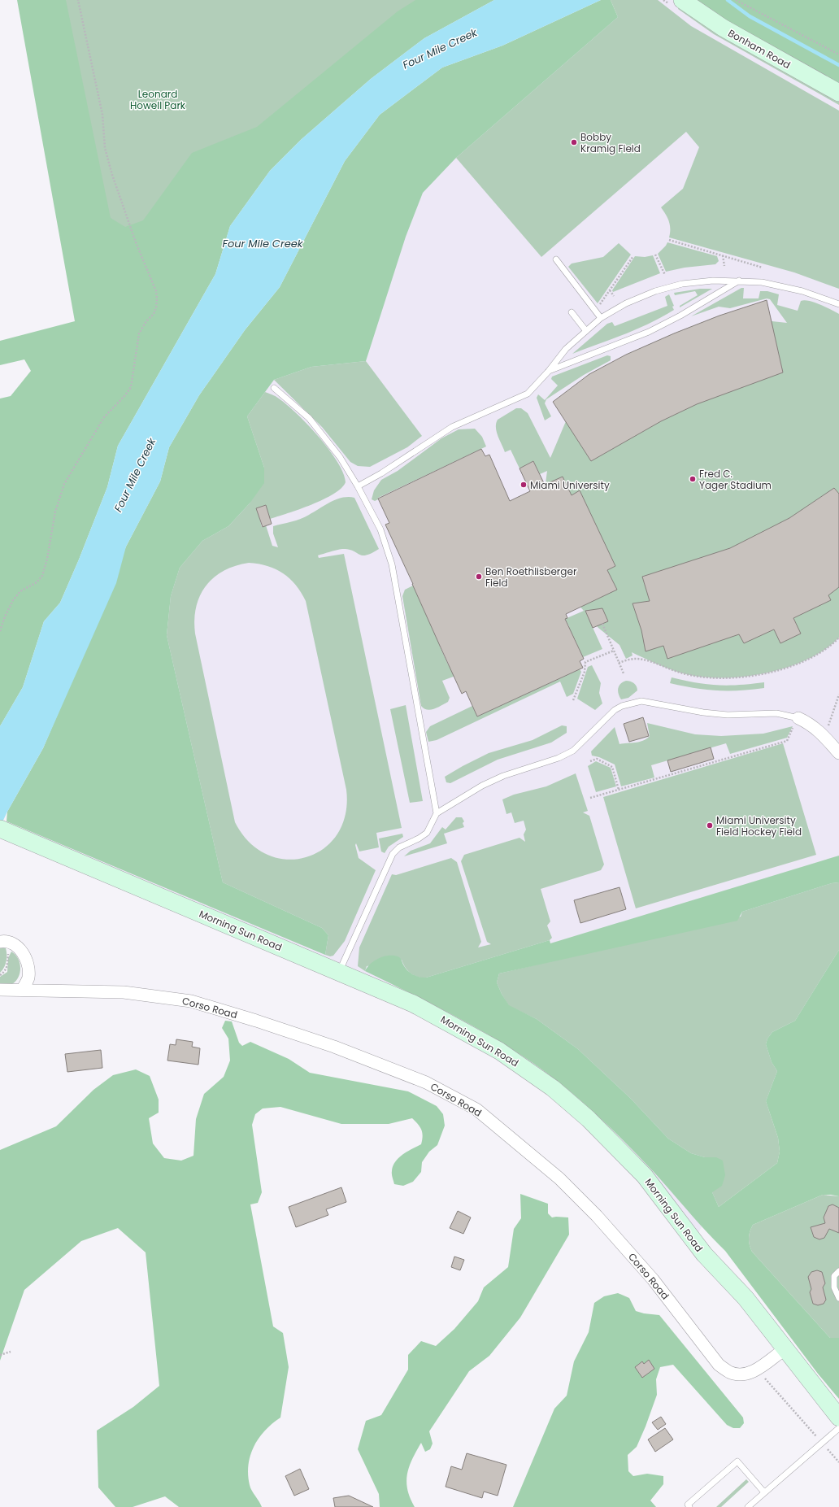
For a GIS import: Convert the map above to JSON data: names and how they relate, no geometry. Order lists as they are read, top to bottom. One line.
{"streets":{"main road":["Bonham Road","Morning Sun Road"],"street":["Corso Road"]},"crossings":[["Morning Sun Road","Corso Road"]],"water":["Four Mile Creek"],"parks":["Leonard Howell Park"],"places":["Bobby Kramig Field","Fred C. Yager Stadium","Miami University","Ben Roethlisberger Field","Miami University Field Hockey Field"]}
